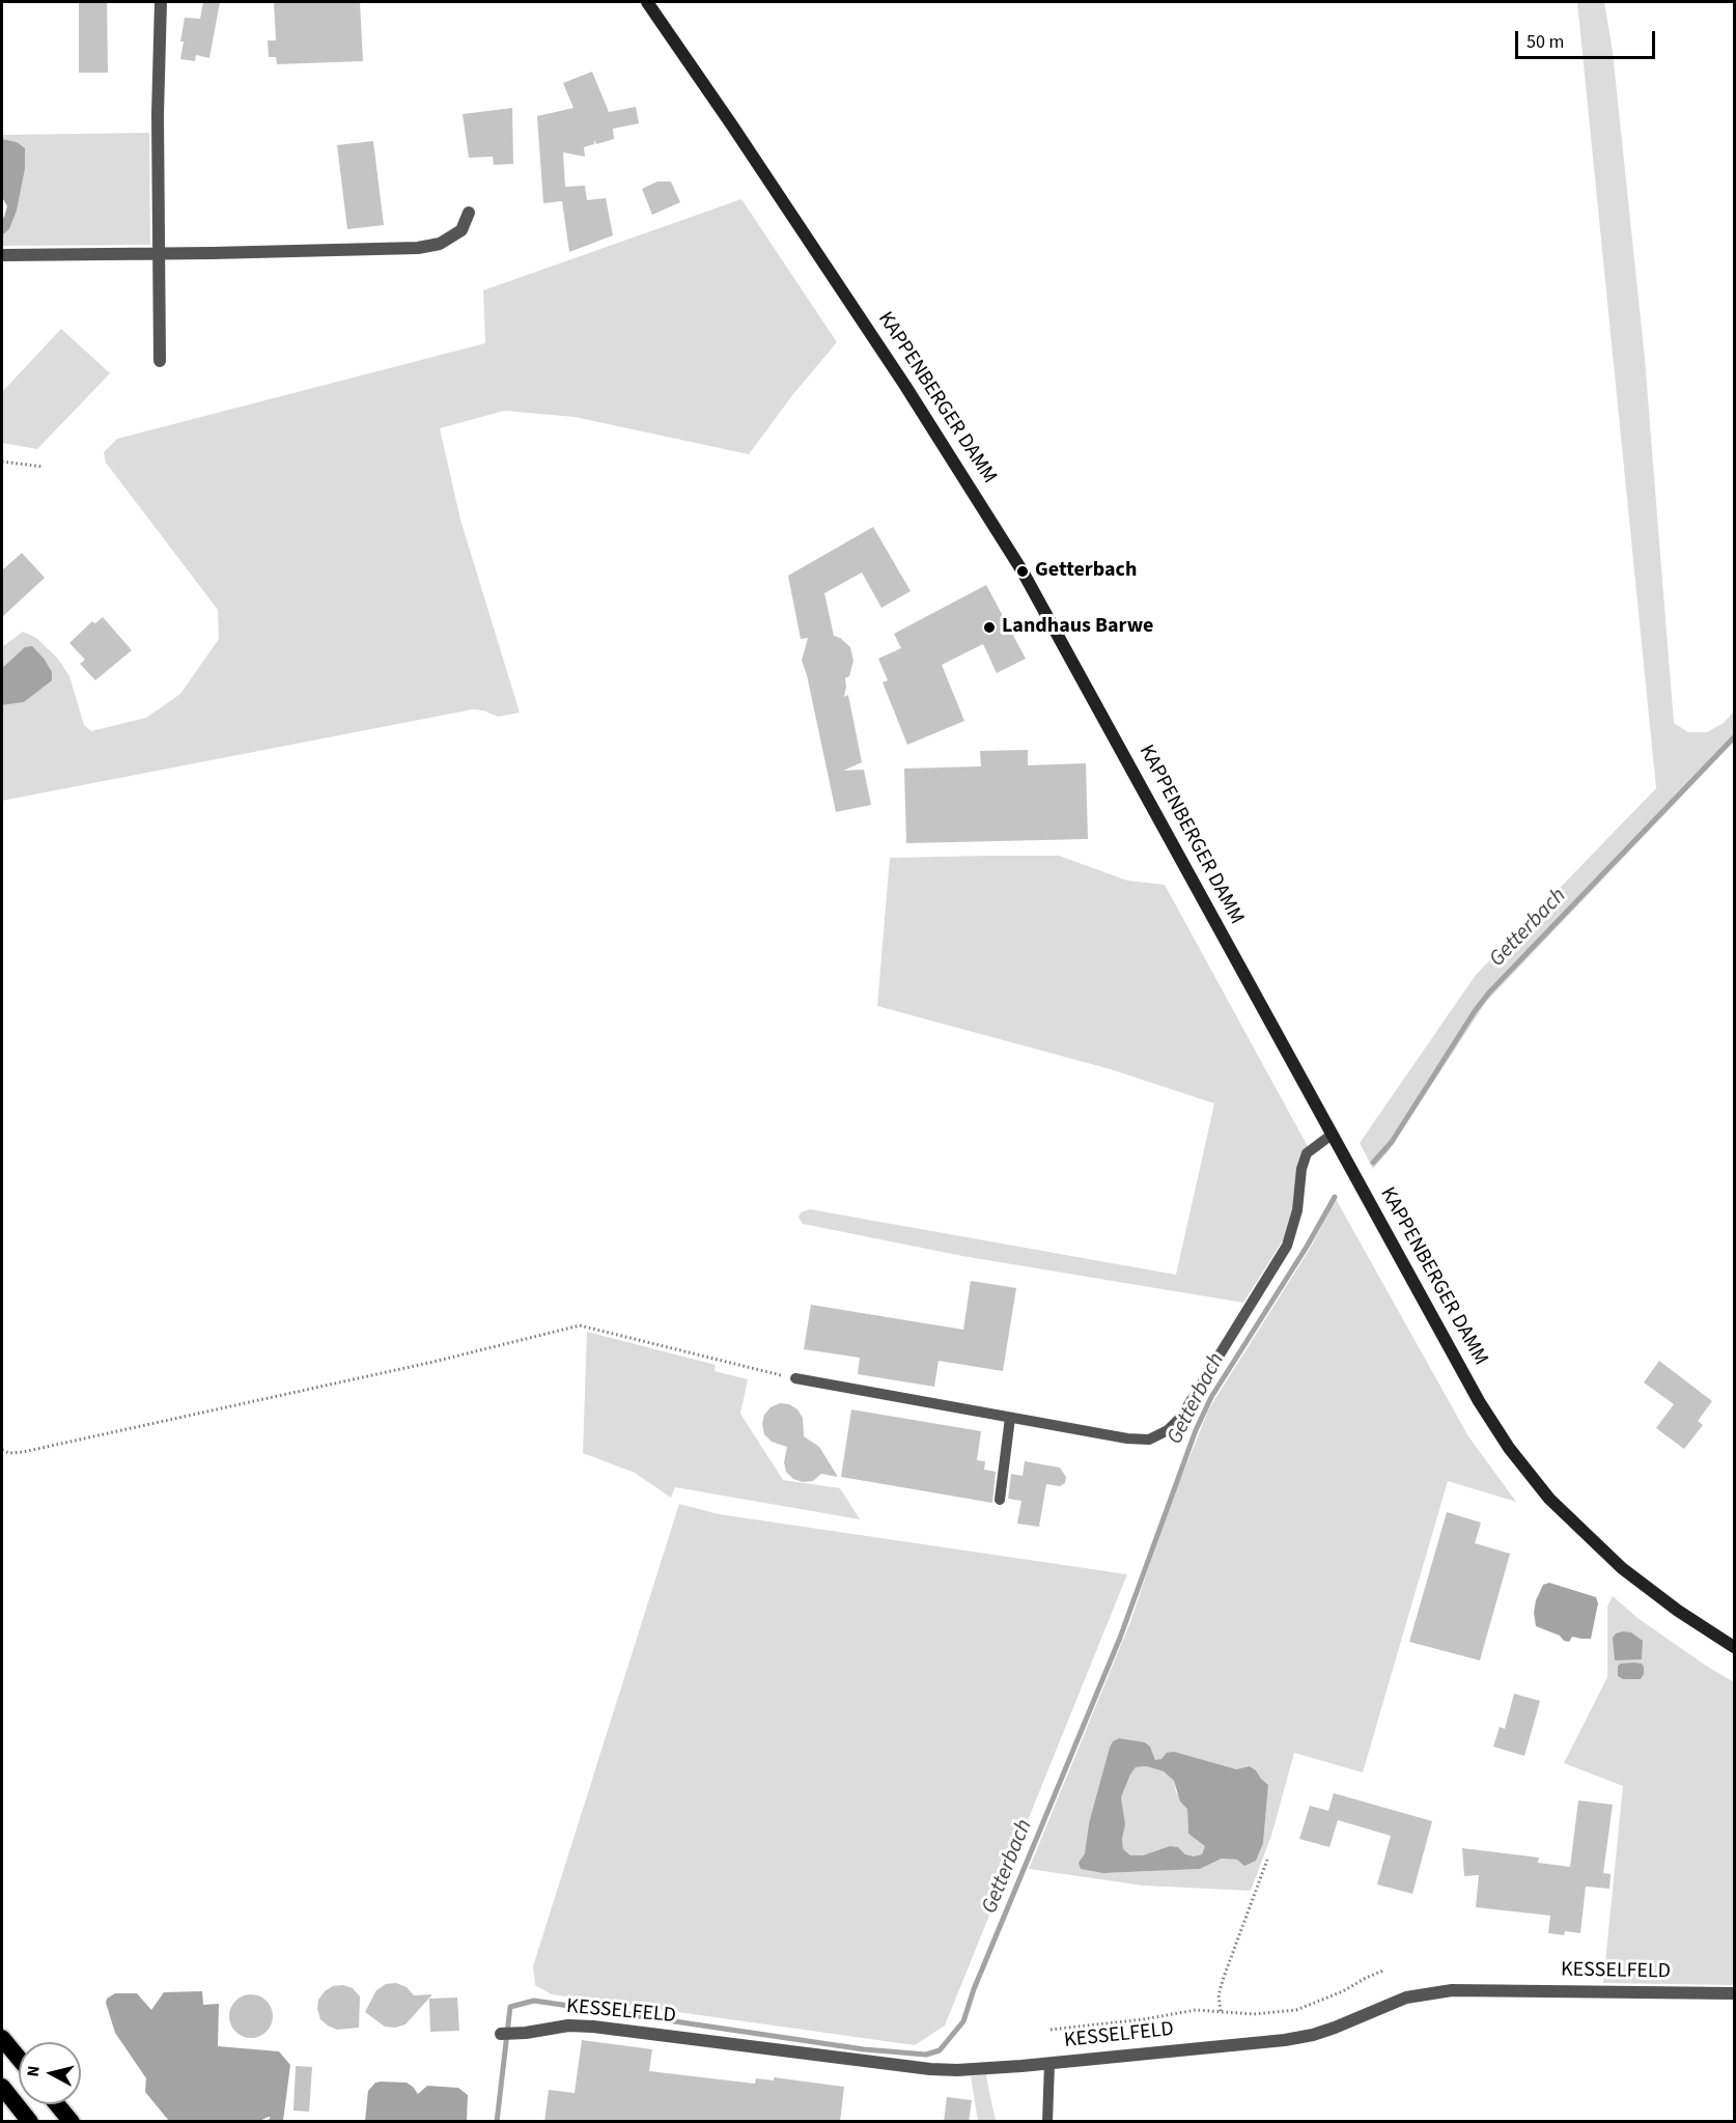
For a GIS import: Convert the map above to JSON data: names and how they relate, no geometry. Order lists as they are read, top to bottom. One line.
{"streets":{"main road":["KAPPENBERGER DAMM"],"street":["KESSELFELD"]},"water":["Getterbach"],"places":["Getterbach","Landhaus Barwe"],"scale_bar":"50 m","north":"left"}
